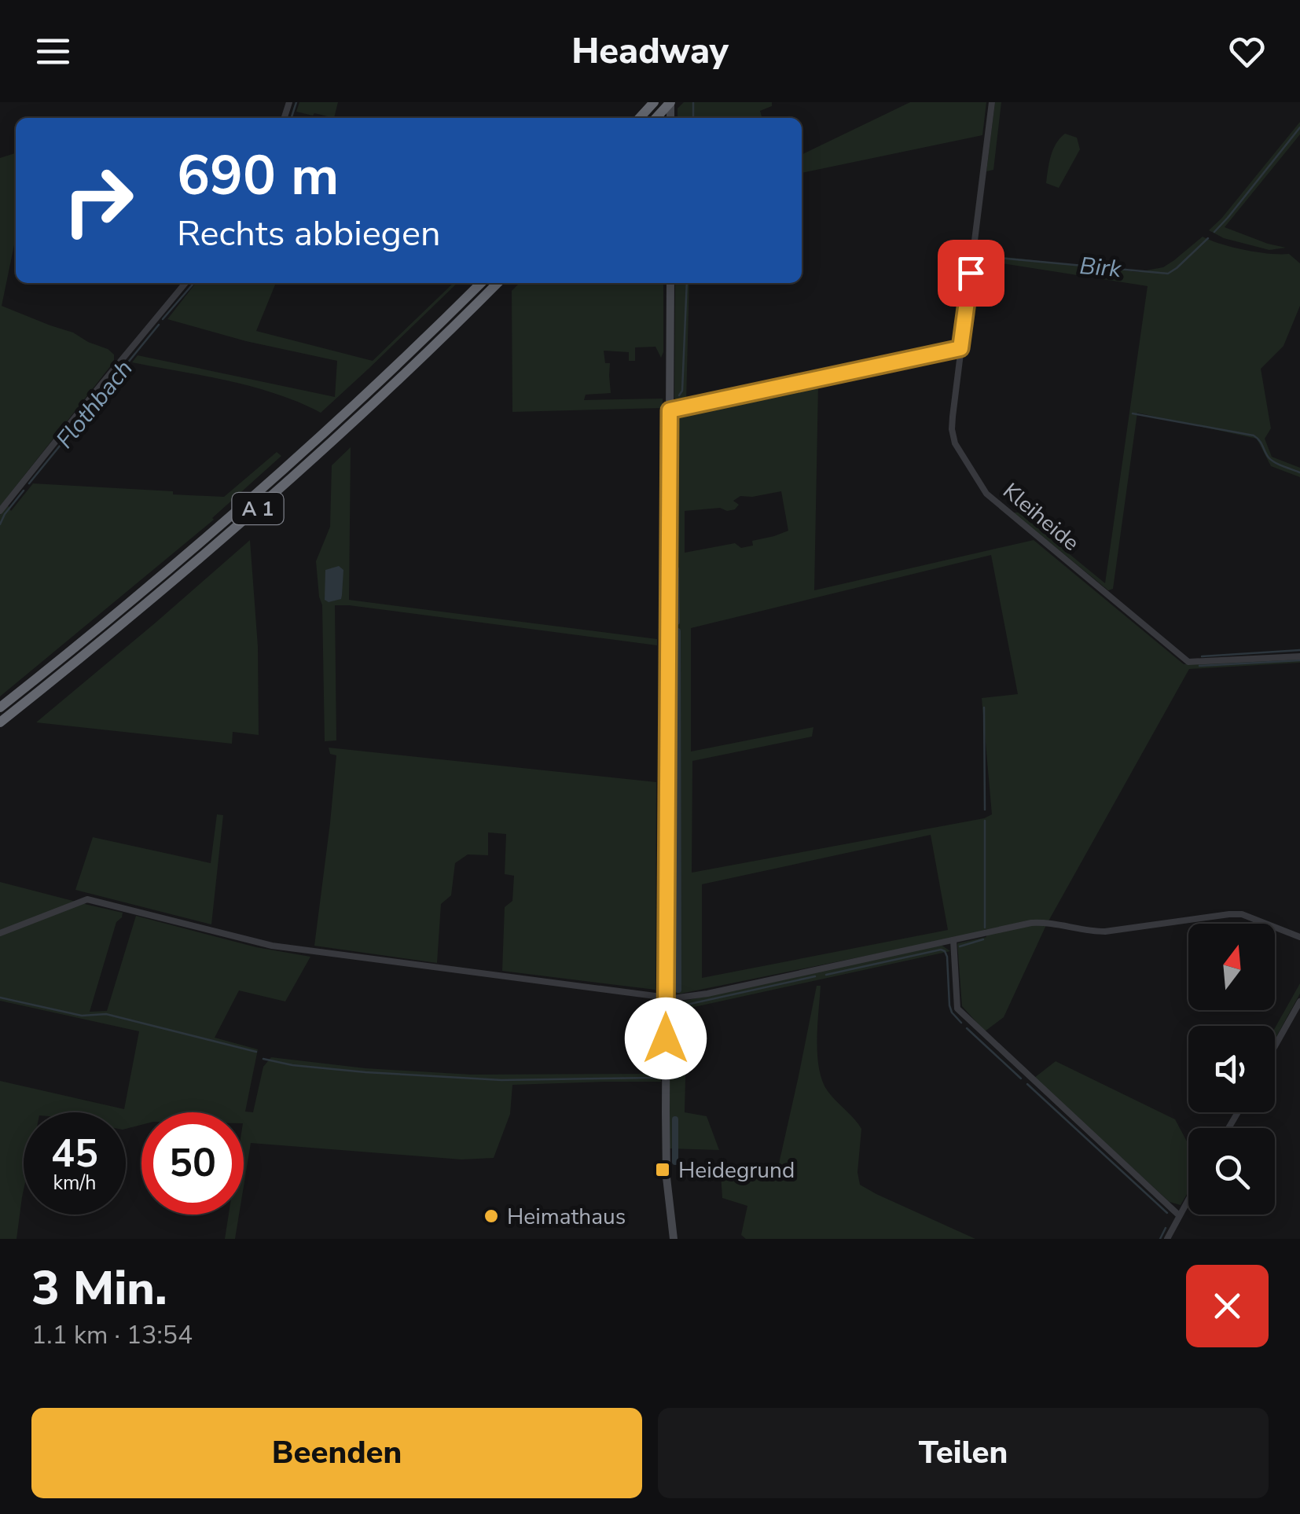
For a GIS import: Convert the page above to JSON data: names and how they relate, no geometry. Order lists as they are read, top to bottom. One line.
{"streets":{"highway":["A 1"],"street":["Kleiheide"]},"water":["Birk","Flothbach"],"places":{"transit":["Heidegrund"],"other":["Heimathaus"]},"north":"top","page":{"header":"Headway","turn":["690 m","Rechts abbiegen"],"speed":"45 km/h","limit":"50","heading":["3 Min.","1.1 km · 13:54"],"buttons":["Beenden","Teilen"]}}
